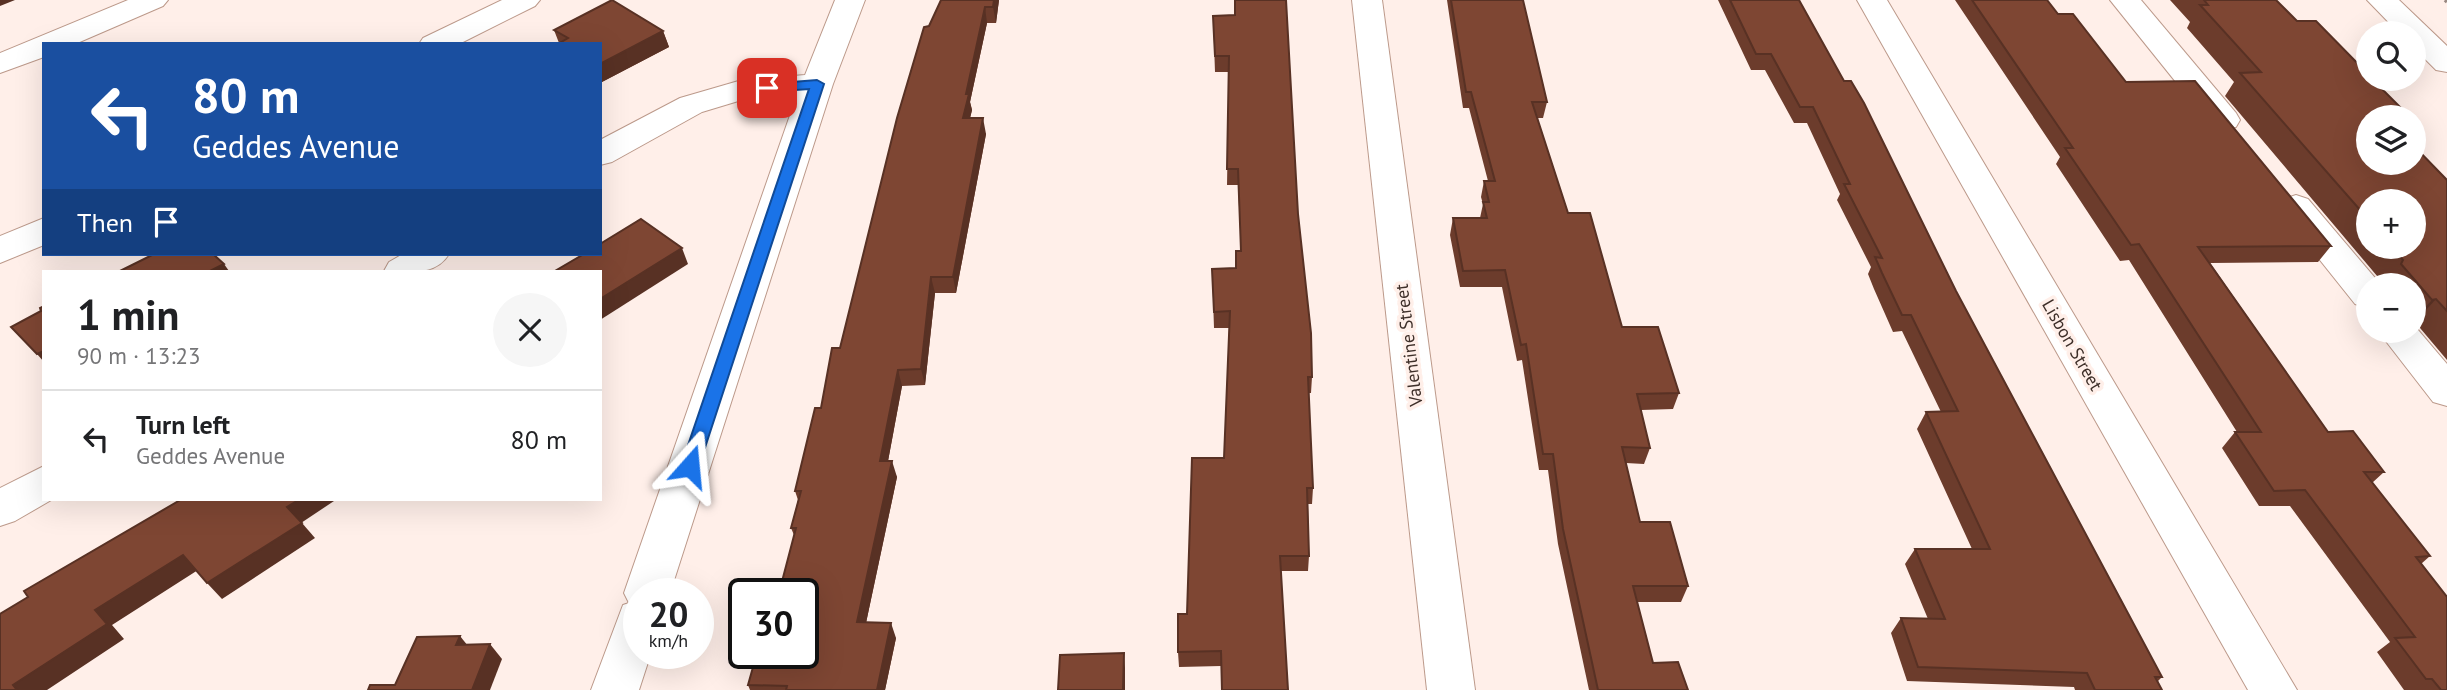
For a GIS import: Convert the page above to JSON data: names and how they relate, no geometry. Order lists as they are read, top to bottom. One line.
{"streets":{"street":["Valentine Street","Lisbon Street"]},"page":{"map_buttons":["+","−"],"turn":["80 m","Geddes Avenue"],"then":"Then","heading":["1 min","90 m · 13:23"],"list":[{"name":"Turn left","note":"Geddes Avenue","value":"80 m"}],"speed":"20 km/h","limit":"30"}}
